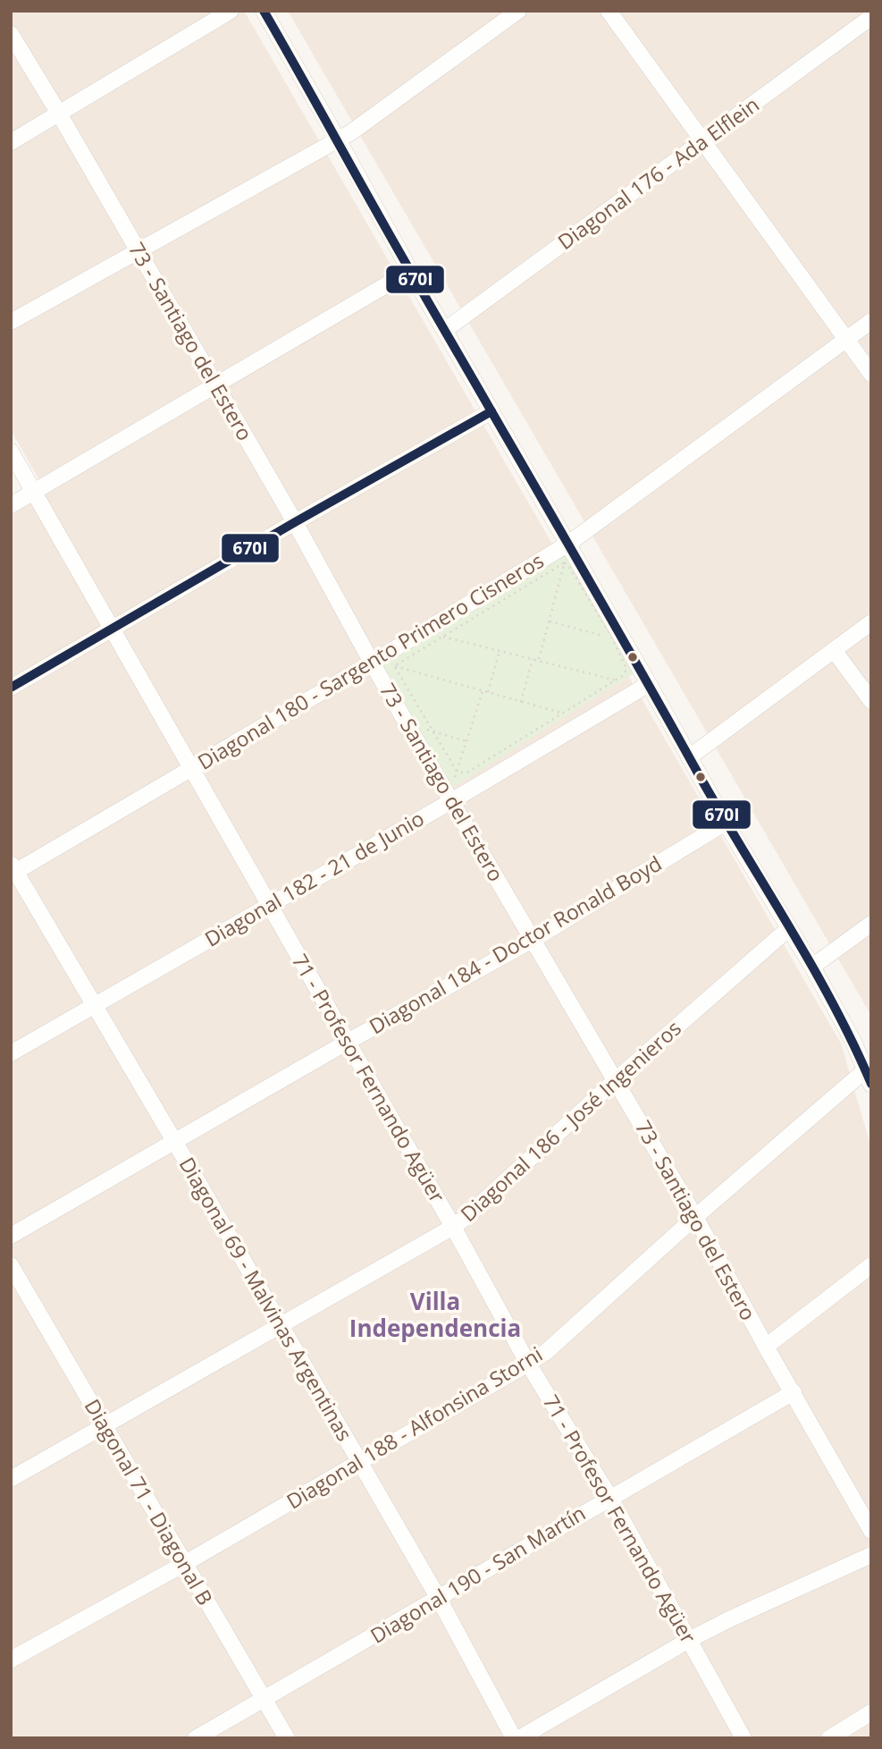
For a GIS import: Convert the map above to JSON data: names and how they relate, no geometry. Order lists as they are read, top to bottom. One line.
{"streets":{"street":["Diagonal 176 - Ada Elflein","73 - Santiago del Estero","Diagonal 180 - Sargento Primero Cisneros","Diagonal 182 - 21 de Junio","Diagonal 184 - Doctor Ronald Boyd","71 - Profesor Fernando Agüer","Diagonal 186 - José Ingenieros","Diagonal 69 - Malvinas Argentinas","Diagonal 188 - Alfonsina Storni","Diagonal 71 - Diagonal B","Diagonal 190 - San Martín"]},"crossings":[["73 - Santiago del Estero","Diagonal 180 - Sargento Primero Cisneros"],["73 - Santiago del Estero","Diagonal 182 - 21 de Junio"],["73 - Santiago del Estero","Diagonal 184 - Doctor Ronald Boyd"],["73 - Santiago del Estero","Diagonal 186 - José Ingenieros"],["73 - Santiago del Estero","Diagonal 188 - Alfonsina Storni"],["73 - Santiago del Estero","Diagonal 190 - San Martín"],["Diagonal 180 - Sargento Primero Cisneros","71 - Profesor Fernando Agüer"],["Diagonal 180 - Sargento Primero Cisneros","Diagonal 69 - Malvinas Argentinas"],["Diagonal 182 - 21 de Junio","71 - Profesor Fernando Agüer"],["Diagonal 182 - 21 de Junio","Diagonal 69 - Malvinas Argentinas"],["Diagonal 184 - Doctor Ronald Boyd","71 - Profesor Fernando Agüer"],["Diagonal 184 - Doctor Ronald Boyd","Diagonal 69 - Malvinas Argentinas"],["71 - Profesor Fernando Agüer","Diagonal 186 - José Ingenieros"],["71 - Profesor Fernando Agüer","Diagonal 188 - Alfonsina Storni"],["71 - Profesor Fernando Agüer","Diagonal 190 - San Martín"],["Diagonal 186 - José Ingenieros","Diagonal 69 - Malvinas Argentinas"],["Diagonal 186 - José Ingenieros","Diagonal 71 - Diagonal B"],["Diagonal 69 - Malvinas Argentinas","Diagonal 188 - Alfonsina Storni"],["Diagonal 69 - Malvinas Argentinas","Diagonal 190 - San Martín"],["Diagonal 188 - Alfonsina Storni","Diagonal 71 - Diagonal B"],["Diagonal 71 - Diagonal B","Diagonal 190 - San Martín"]],"districts":["Villa Independencia"],"lines":["transit line 670I"]}
